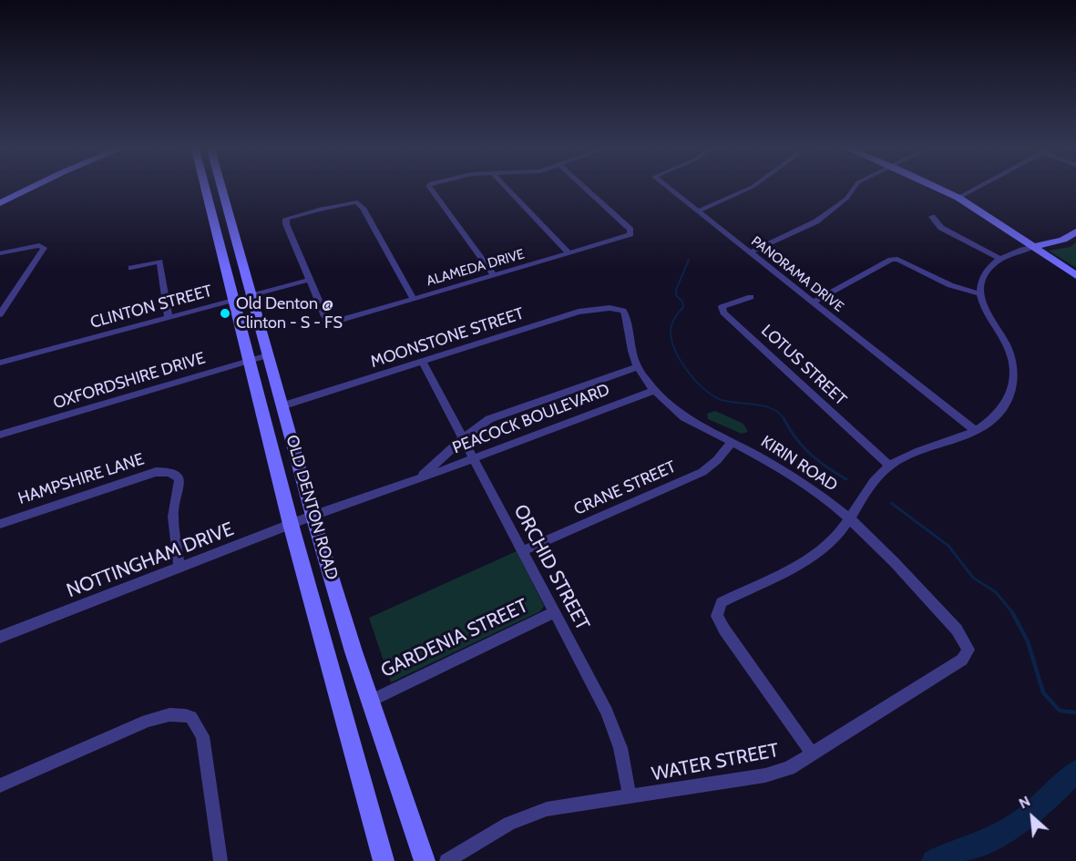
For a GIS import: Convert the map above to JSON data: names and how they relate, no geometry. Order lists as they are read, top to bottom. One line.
{"streets":{"main road":["OLD DENTON ROAD"],"street":["ALAMEDA DRIVE","PANORAMA DRIVE","CLINTON STREET","MOONSTONE STREET","LOTUS STREET","OXFORDSHIRE DRIVE","PEACOCK BOULEVARD","KIRIN ROAD","HAMPSHIRE LANE","CRANE STREET","NOTTINGHAM DRIVE","ORCHID STREET","GARDENIA STREET","WATER STREET"]},"crossings":[["ALAMEDA DRIVE","CLINTON STREET"],["CLINTON STREET","OLD DENTON ROAD"],["MOONSTONE STREET","KIRIN ROAD"],["MOONSTONE STREET","OLD DENTON ROAD"],["MOONSTONE STREET","ORCHID STREET"],["OXFORDSHIRE DRIVE","OLD DENTON ROAD"],["PEACOCK BOULEVARD","KIRIN ROAD"],["PEACOCK BOULEVARD","OLD DENTON ROAD"],["PEACOCK BOULEVARD","NOTTINGHAM DRIVE"],["PEACOCK BOULEVARD","ORCHID STREET"],["KIRIN ROAD","CRANE STREET"],["KIRIN ROAD","WATER STREET"],["HAMPSHIRE LANE","NOTTINGHAM DRIVE"],["CRANE STREET","ORCHID STREET"],["OLD DENTON ROAD","NOTTINGHAM DRIVE"],["OLD DENTON ROAD","GARDENIA STREET"],["ORCHID STREET","GARDENIA STREET"],["ORCHID STREET","WATER STREET"]],"places":["Old Denton @ Clinton - S - FS"],"north":"top left"}
